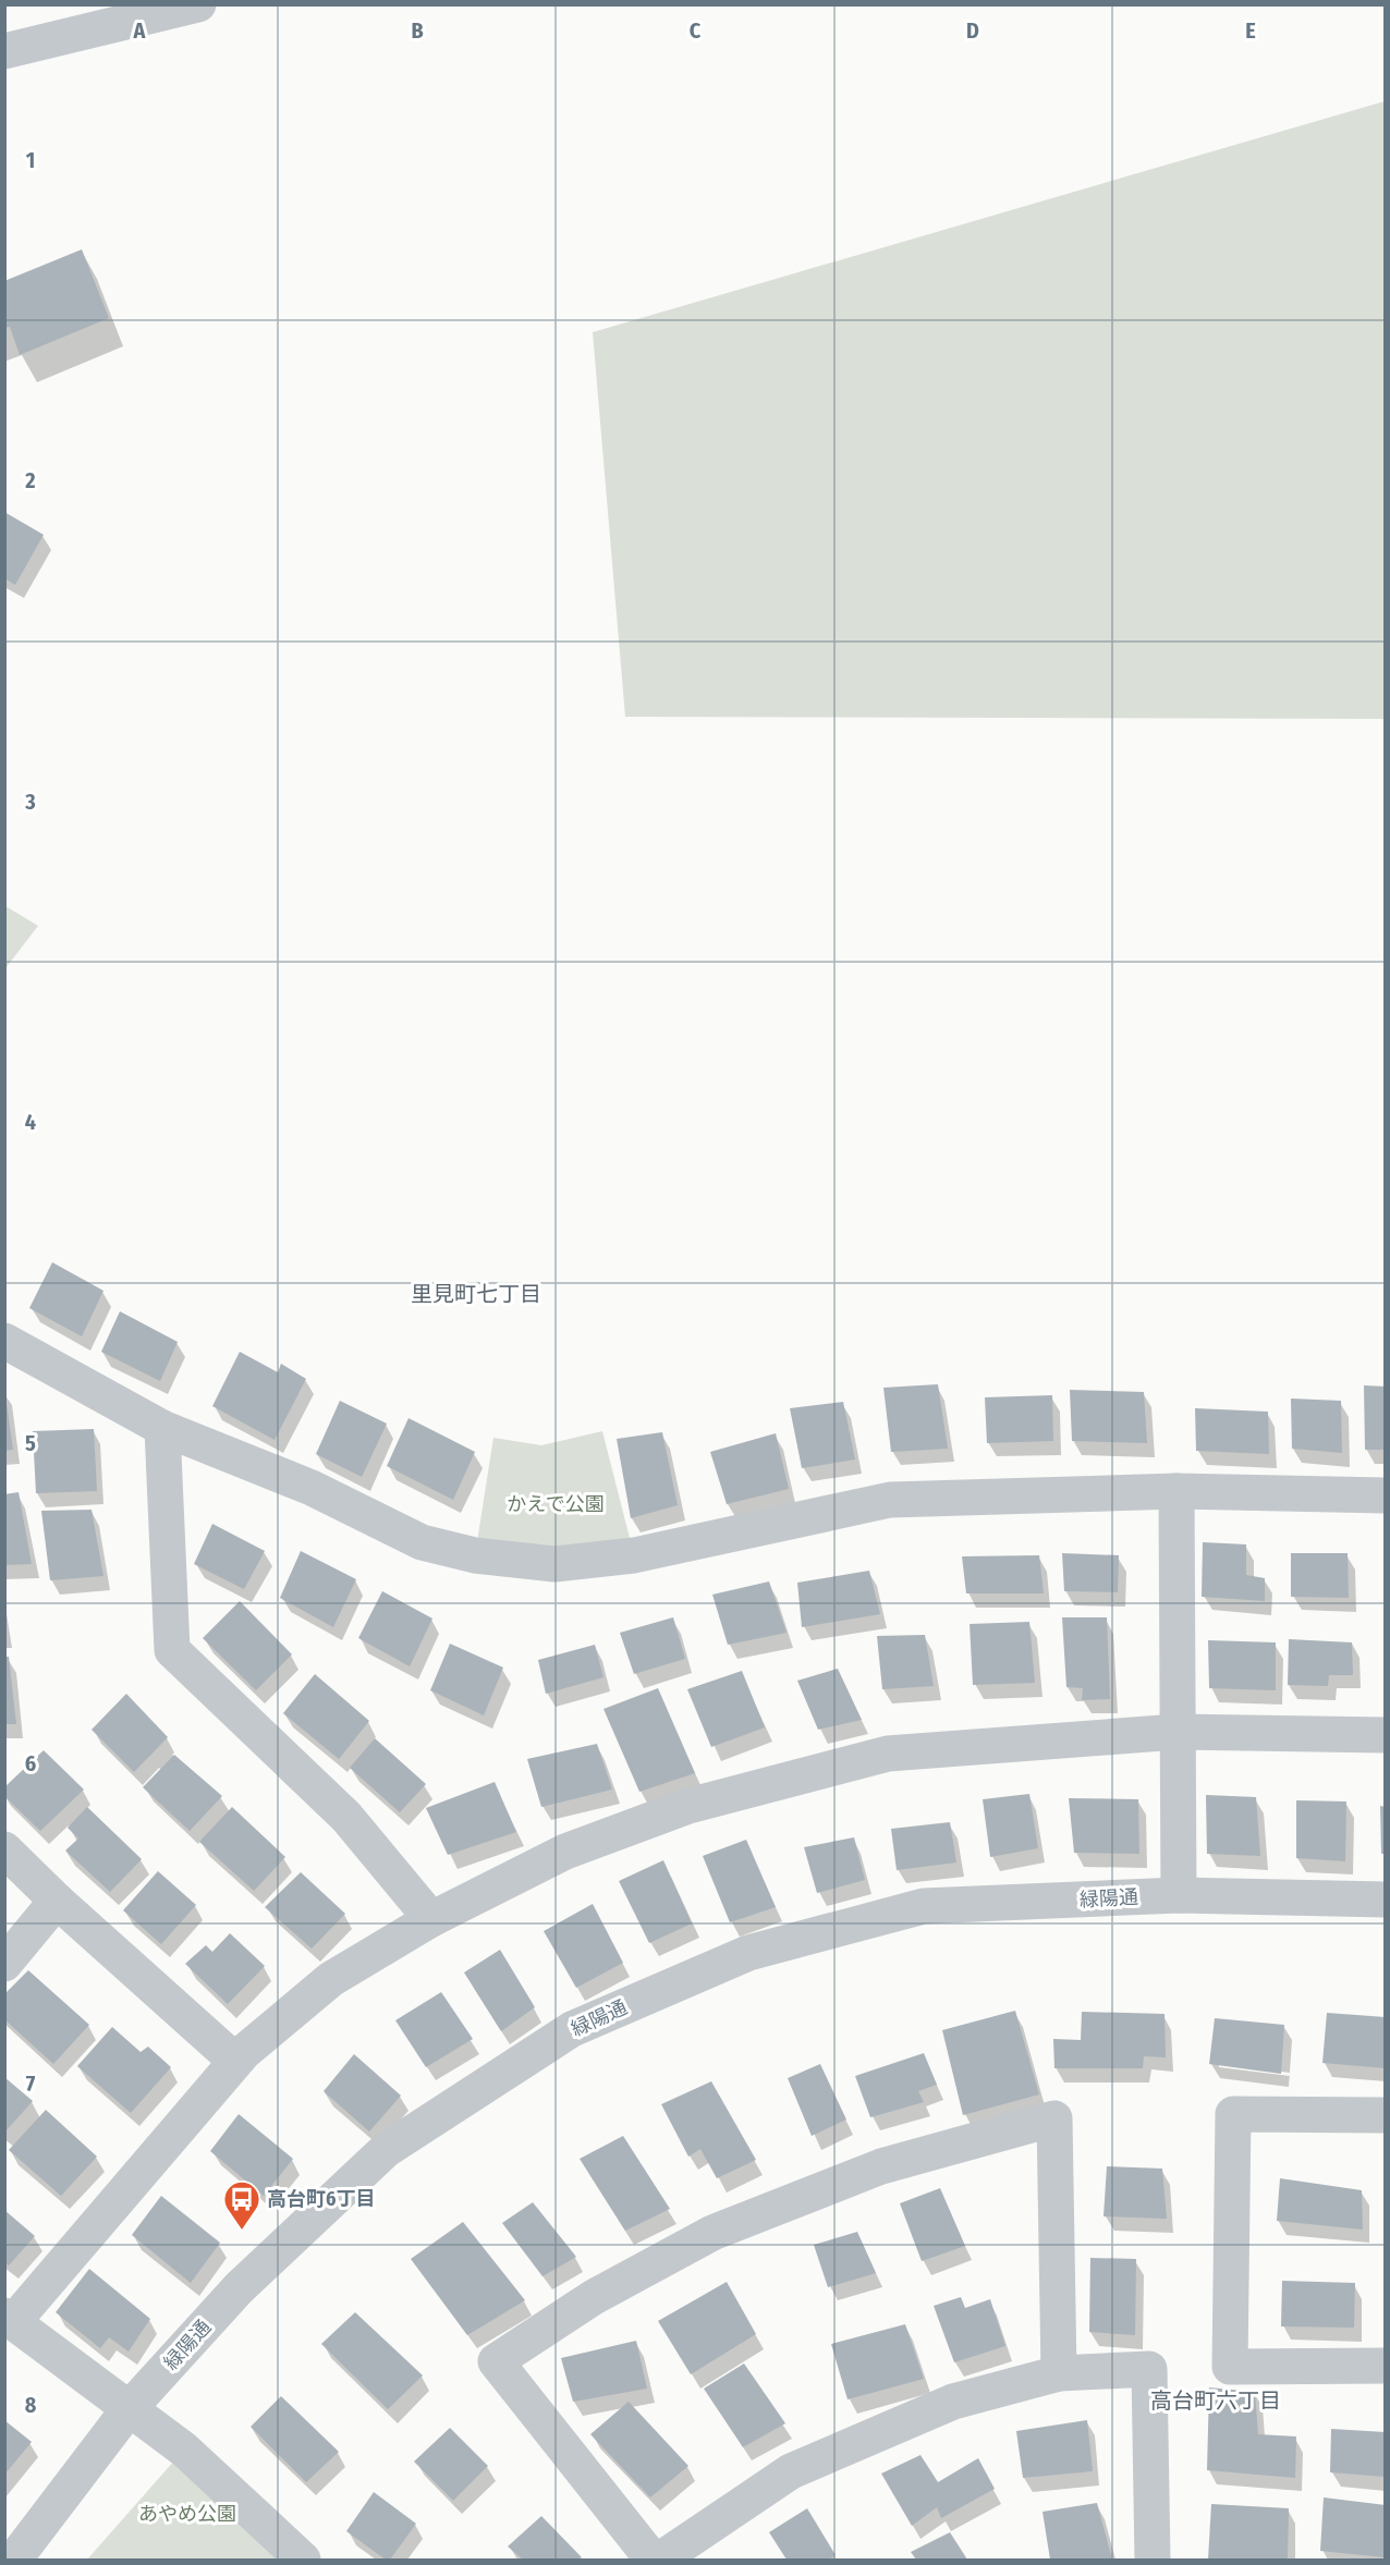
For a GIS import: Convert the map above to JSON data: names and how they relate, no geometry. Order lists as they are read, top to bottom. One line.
{"streets":{"street":["緑陽通"]},"districts":["里見町七丁目","高台町六丁目"],"parks":["かえで公園","あやめ公園"],"places":{"bus stop":["高台町6丁目"]},"grid":{"columns":["A","B","C","D","E"],"rows":["1","2","3","4","5","6","7","8"]}}
